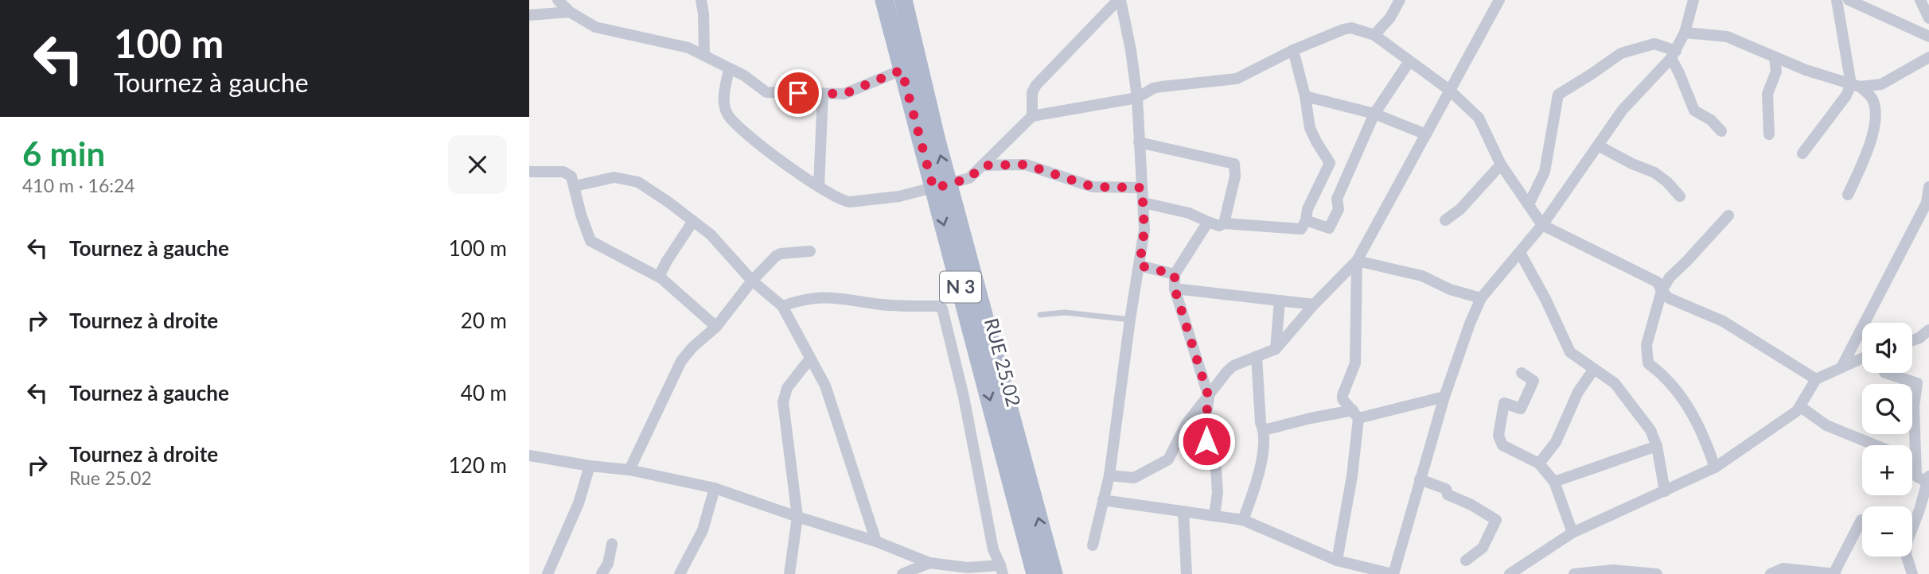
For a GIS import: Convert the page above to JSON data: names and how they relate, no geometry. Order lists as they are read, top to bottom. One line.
{"streets":{"main road":["N 3","RUE 25.02"]},"crossings":[["N 3","RUE 25.02"]],"page":{"turn":["100 m","Tournez à gauche"],"heading":["6 min","410 m · 16:24"],"list":[{"name":"Tournez à gauche","value":"100 m"},{"name":"Tournez à droite","value":"20 m"},{"name":"Tournez à gauche","value":"40 m"},{"name":"Tournez à droite","note":"Rue 25.02","value":"120 m"}],"map_buttons":["+","−"]}}
